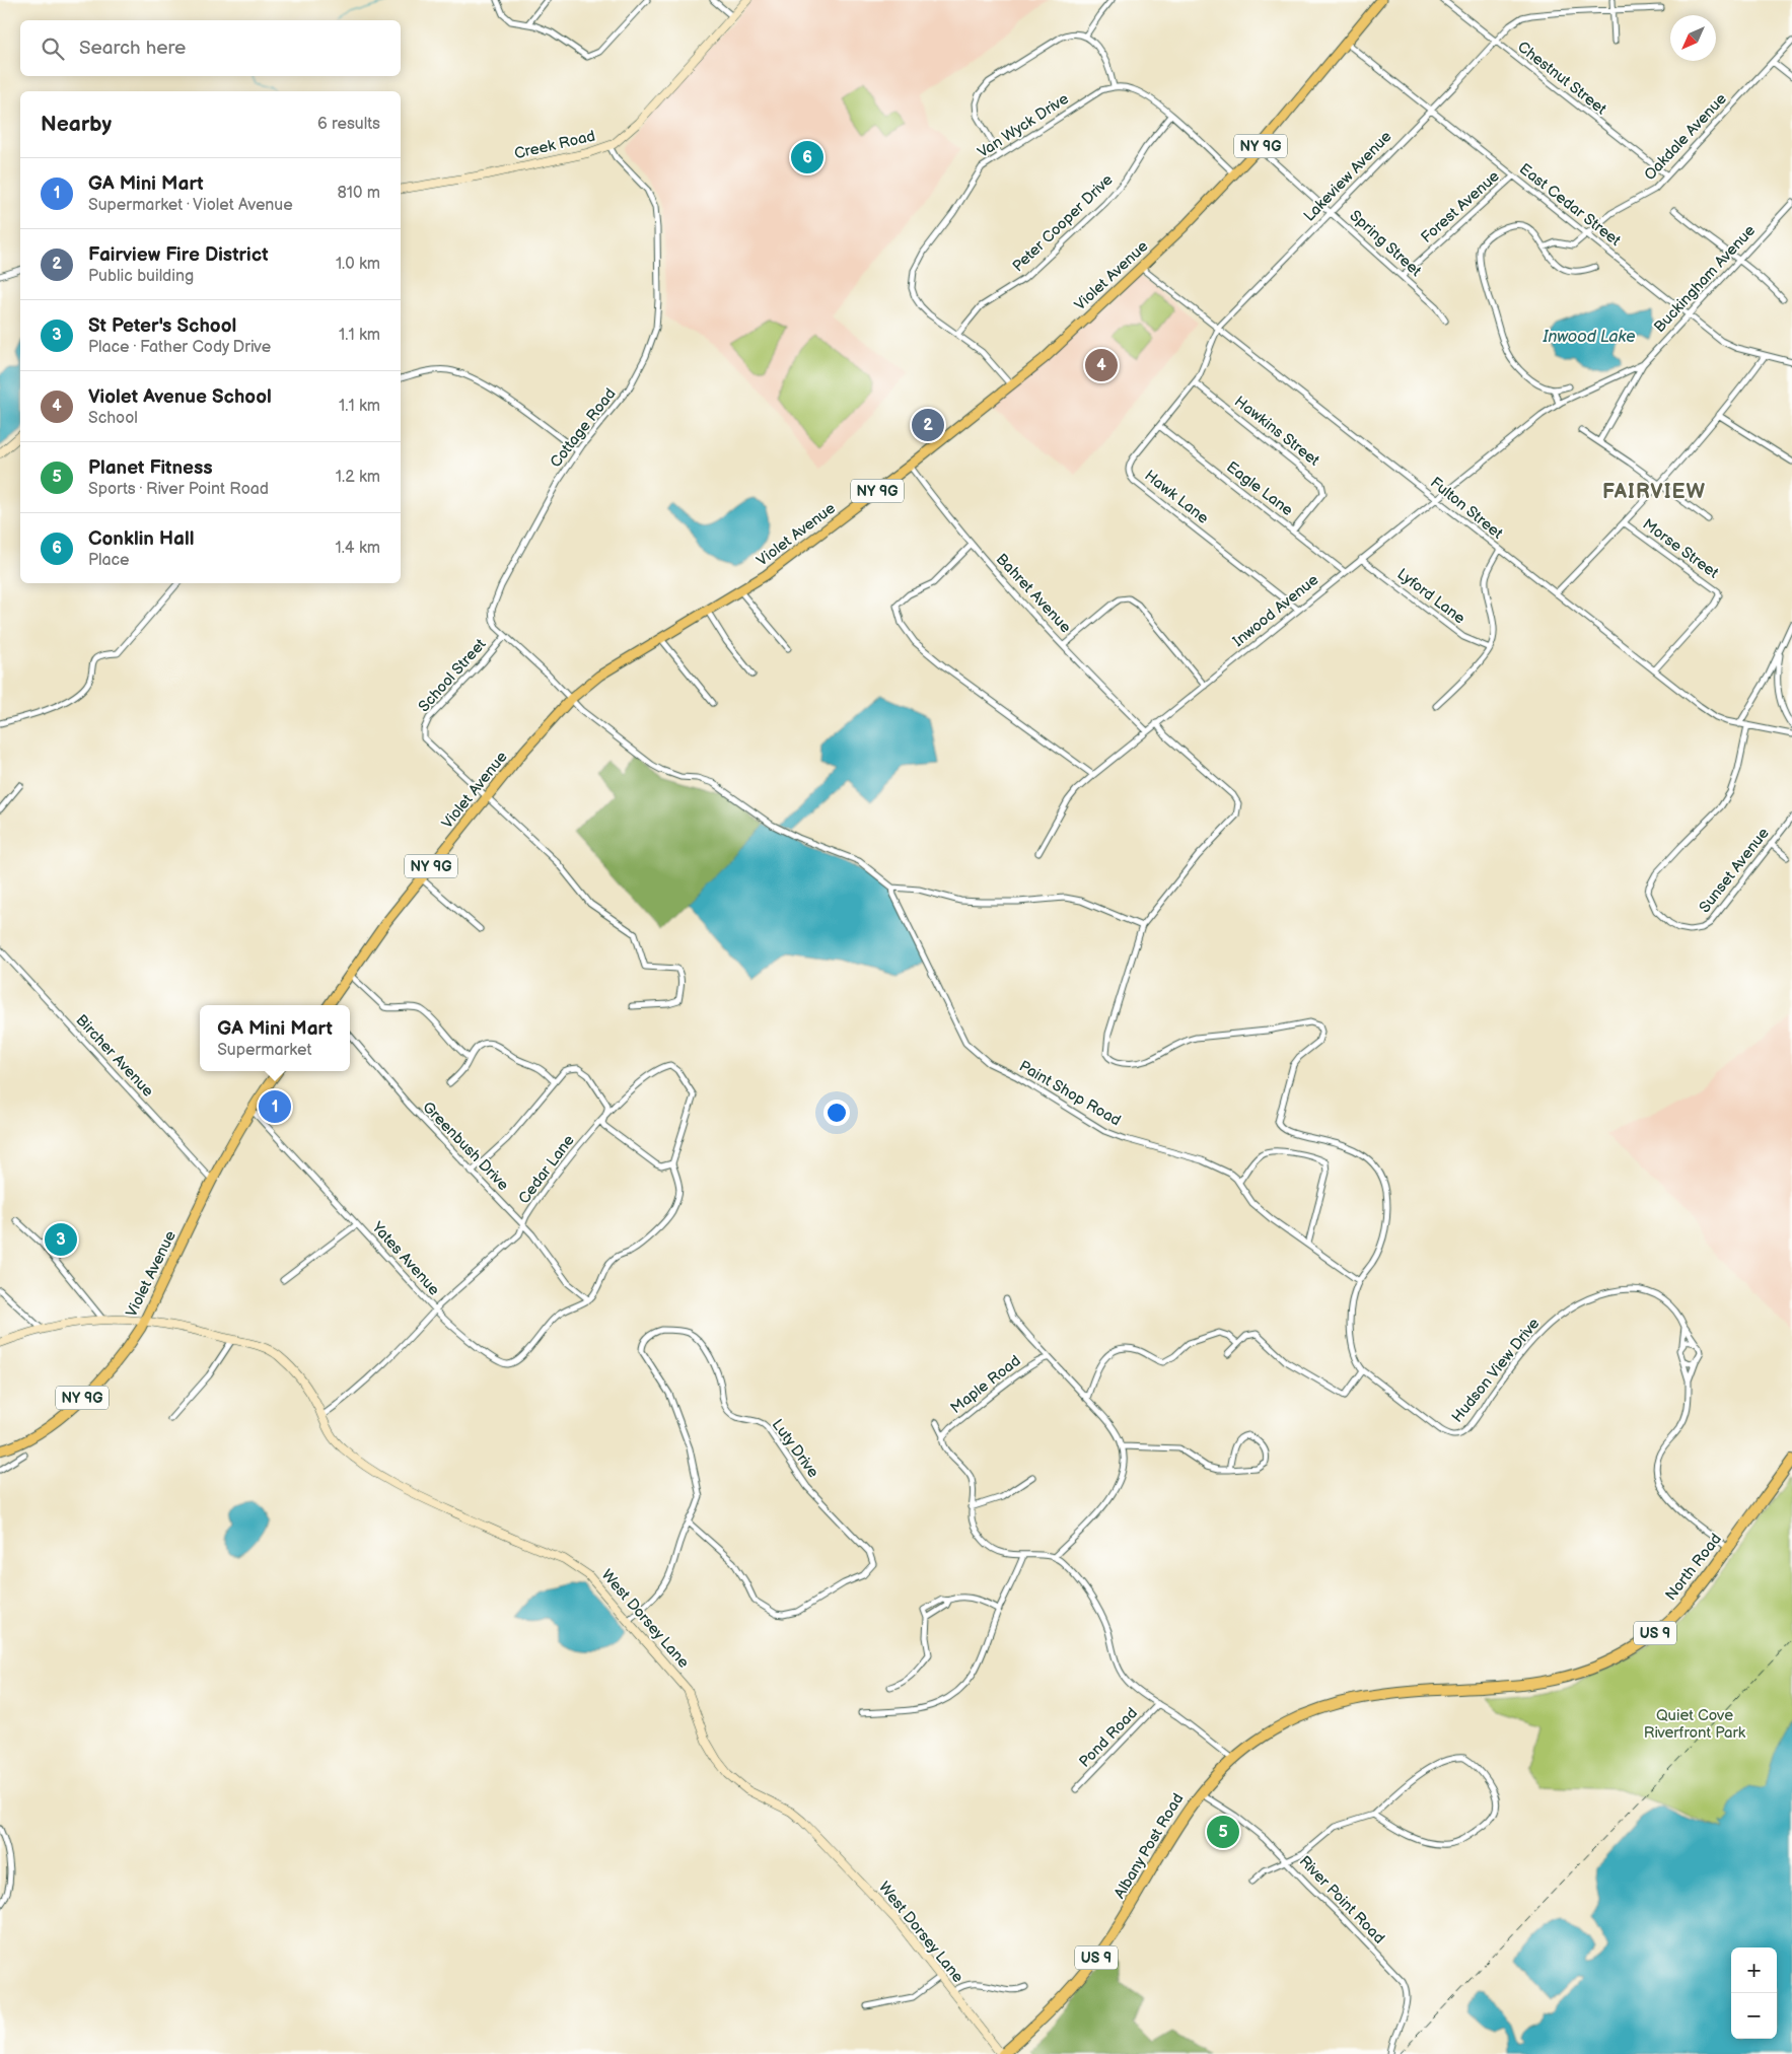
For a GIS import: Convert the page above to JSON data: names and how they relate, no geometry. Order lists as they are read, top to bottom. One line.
{"streets":{"highway":["North Road","US 9","Albany Post Road"],"main road":["NY 9G","Violet Avenue"],"street":["Chestnut Street","Van Wyck Drive","Oakdale Avenue","Creek Road","Lakeview Avenue","East Cedar Street","Forest Avenue","Peter Cooper Drive","Spring Street","Buckingham Avenue","Cottage Road","Hawkins Street","Eagle Lane","Hawk Lane","Fulton Street","Morse Street","Bahret Avenue","Lyford Lane","Inwood Avenue","School Street","Sunset Avenue","Bircher Avenue","Paint Shop Road","Greenbush Drive","Cedar Lane","Yates Avenue","Hudson View Drive","Maple Road","Luty Drive","West Dorsey Lane","Pond Road","River Point Road"]},"crossings":[["Chestnut Street","Oakdale Avenue"],["Chestnut Street","Lakeview Avenue"],["Van Wyck Drive","Peter Cooper Drive"],["Van Wyck Drive","Violet Avenue"],["Oakdale Avenue","East Cedar Street"],["Creek Road","Cottage Road"],["Lakeview Avenue","East Cedar Street"],["Lakeview Avenue","Spring Street"],["Lakeview Avenue","Hawk Lane"],["Lakeview Avenue","Fulton Street"],["East Cedar Street","Forest Avenue"],["East Cedar Street","Violet Avenue"],["East Cedar Street","Buckingham Avenue"],["Forest Avenue","Spring Street"],["Spring Street","Violet Avenue"],["Violet Avenue","Cottage Road"],["Violet Avenue","Fulton Street"],["Violet Avenue","Bahret Avenue"],["Violet Avenue","School Street"],["Violet Avenue","Bircher Avenue"],["Violet Avenue","Yates Avenue"],["Violet Avenue","West Dorsey Lane"],["Buckingham Avenue","Inwood Avenue"],["Cottage Road","School Street"],["Cottage Road","Paint Shop Road"],["Hawkins Street","Eagle Lane"],["Hawkins Street","Hawk Lane"],["Eagle Lane","Hawk Lane"],["Eagle Lane","Inwood Avenue"],["Hawk Lane","Fulton Street"],["Hawk Lane","Inwood Avenue"],["Fulton Street","Morse Street"],["Fulton Street","Inwood Avenue"],["Fulton Street","Sunset Avenue"],["Bahret Avenue","Inwood Avenue"],["Lyford Lane","Inwood Avenue"],["Inwood Avenue","Hudson View Drive"],["Paint Shop Road","Hudson View Drive"],["Greenbush Drive","Cedar Lane"],["Cedar Lane","Yates Avenue"],["Yates Avenue","West Dorsey Lane"],["Luty Drive","West Dorsey Lane"],["North Road","Albany Post Road"],["West Dorsey Lane","Albany Post Road"],["Albany Post Road","River Point Road"]],"districts":["FAIRVIEW"],"water":["Inwood Lake"],"parks":["Quiet Cove Riverfront Park"],"north":"bottom left","page":{"search":"Search here","heading":["Nearby","6 results"],"pins":["6","4","2","1","3","5"],"list":[{"mark":"1","name":"GA Mini Mart","note":"Supermarket · Violet Avenue","value":"810 m"},{"mark":"2","name":"Fairview Fire District","note":"Public building","value":"1.0 km"},{"mark":"3","name":"St Peter's School","note":"Place · Father Cody Drive","value":"1.1 km"},{"mark":"4","name":"Violet Avenue School","note":"School","value":"1.1 km"},{"mark":"5","name":"Planet Fitness","note":"Sports · River Point Road","value":"1.2 km"},{"mark":"6","name":"Conklin Hall","note":"Place","value":"1.4 km"}],"popup":["GA Mini Mart","Supermarket"],"map_buttons":["+","−"]}}
